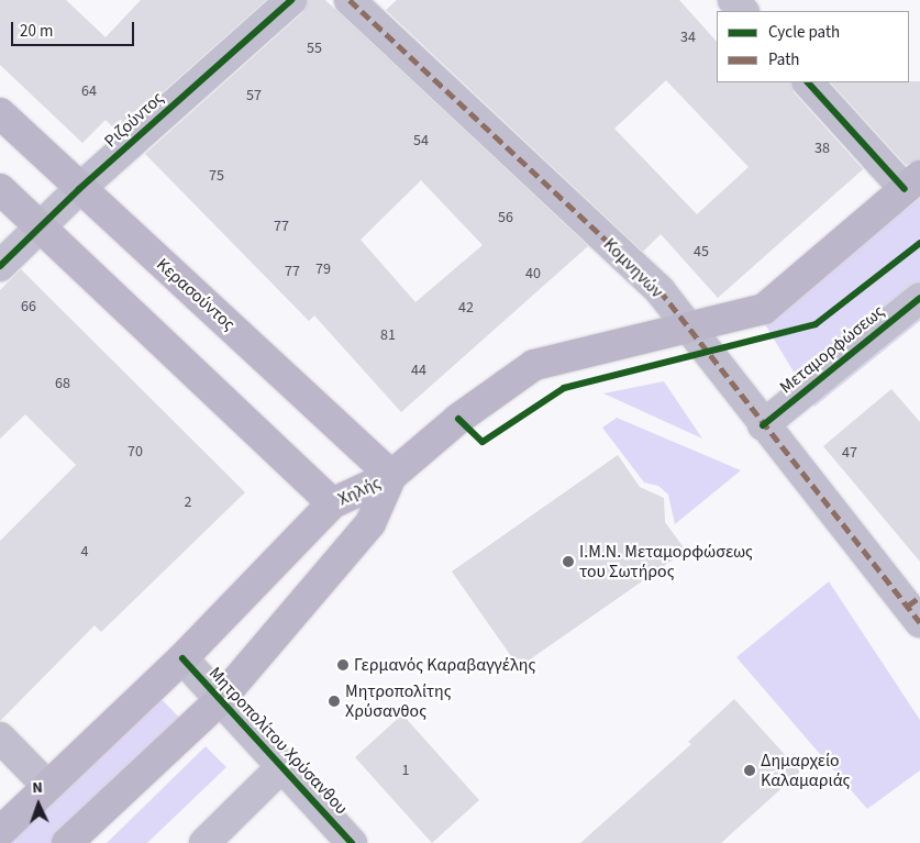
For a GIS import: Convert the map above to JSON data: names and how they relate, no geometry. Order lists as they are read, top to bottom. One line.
{"streets":{"main road":["Κερασούντος","Χηλής"],"street":["Ριζούντος","Κομνηνών","Μεταμορφώσεως","Μητροπολίτου Χρύσανθου"]},"crossings":[["Ριζούντος","Κερασούντος"],["Κομνηνών","Μεταμορφώσεως"],["Κερασούντος","Χηλής"],["Χηλής","Μητροπολίτου Χρύσανθου"]],"places":["Ι.Μ.Ν. Μεταμορφώσεως του Σωτήρος","Γερμανός Καραβαγγέλης","Μητροπολίτης Χρύσανθος","Δημαρχείο Καλαμαριάς"],"house_numbers":["34","55","64","57","54","38","75","56","77","45","79","77","40","66","42","81","44","68","70","47","2","4","1"],"legend":["Cycle path","Path"],"scale_bar":"20 m","north":"top"}
